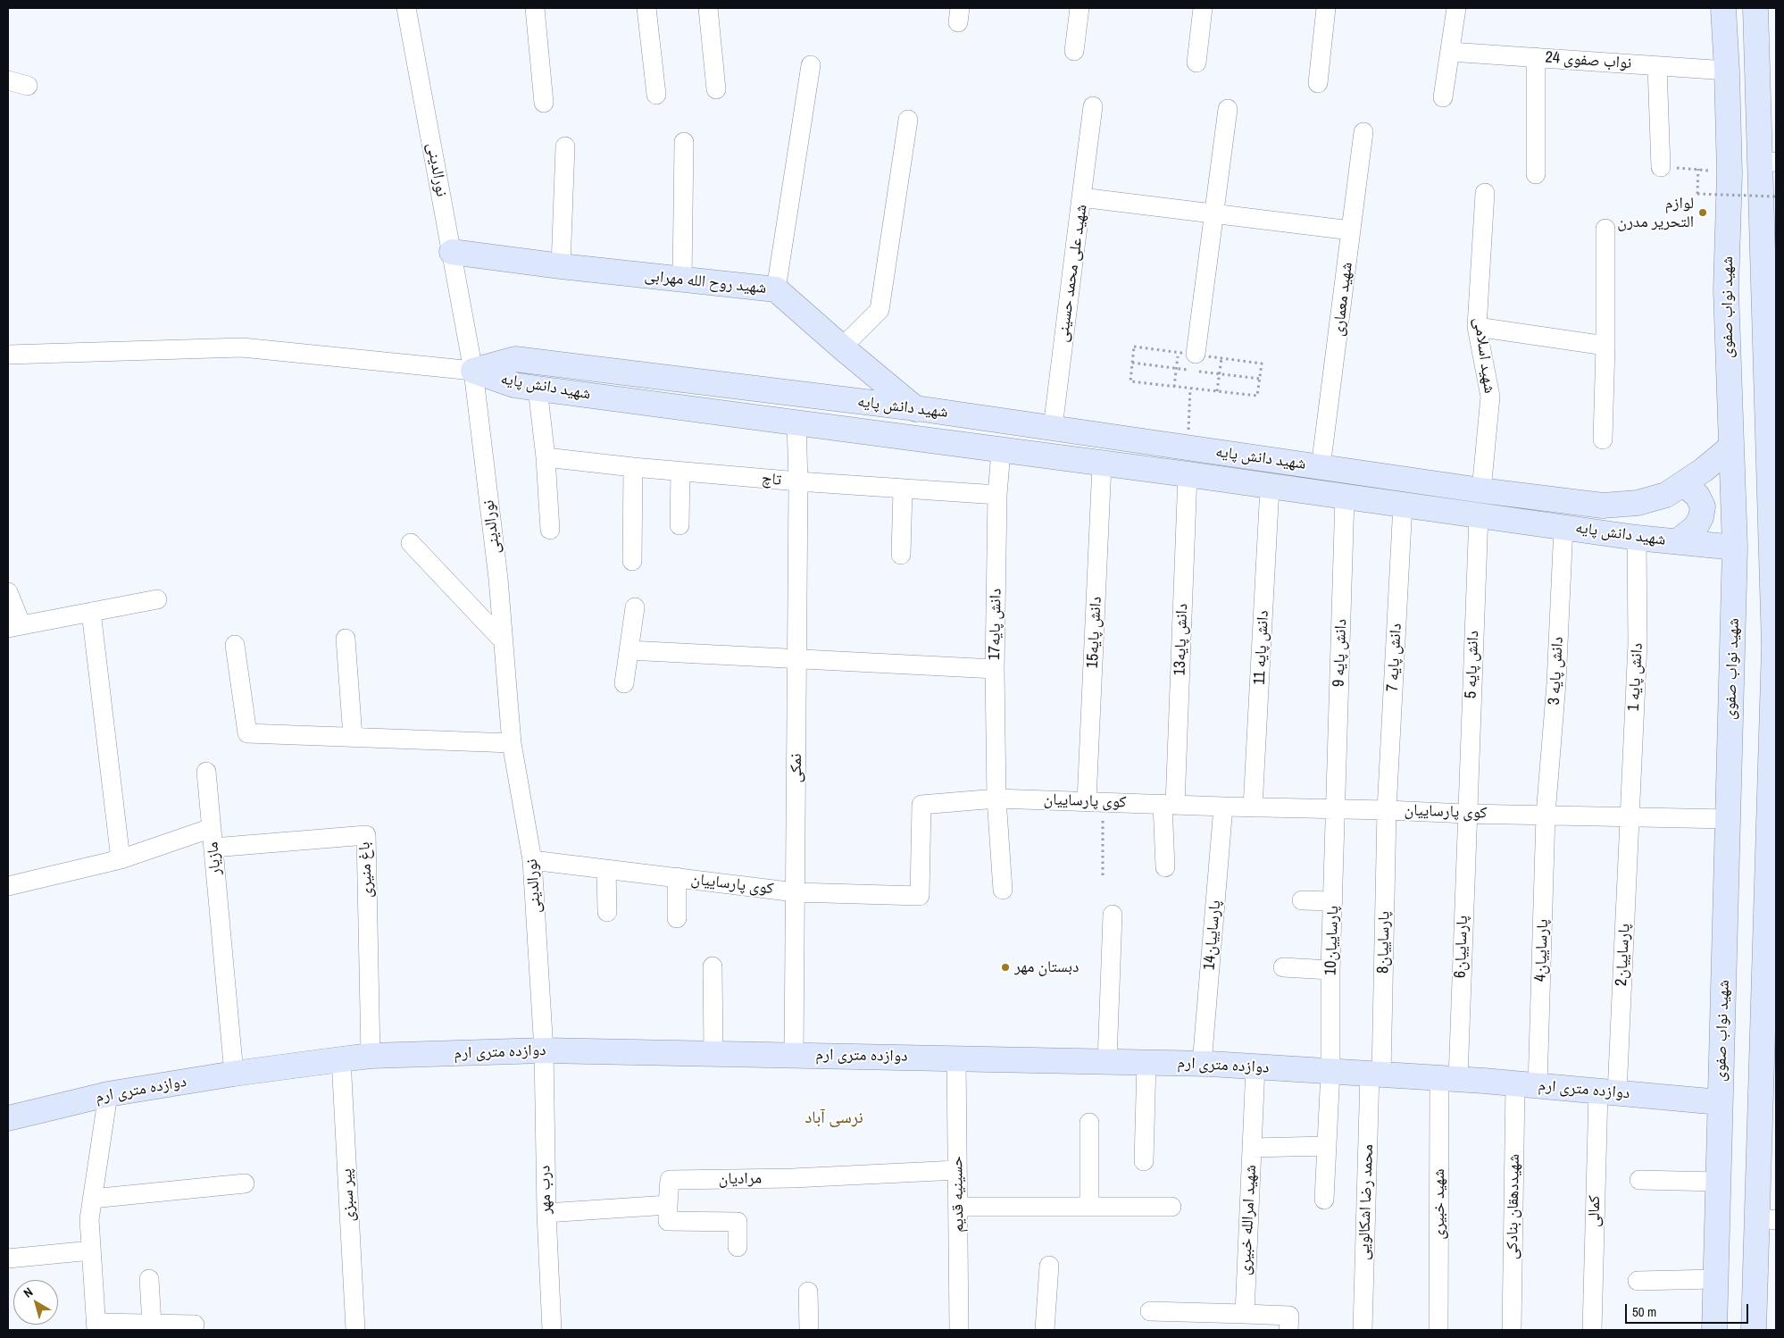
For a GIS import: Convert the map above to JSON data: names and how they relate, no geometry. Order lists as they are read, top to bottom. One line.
{"streets":{"street":["نواب صفوی 24","نورالدینی","شهید علی محمد حسینی","شهید روح الله مهرابی","شهید معماری","شهید نواب صفوی","شهید اسلامی","شهید دانش پایه","تاچ","دانش پایه17","دانش پایه15","دانش پایه13","دانش پایه 11","دانش پایه 9","دانش پایه 7","دانش پایه 5","دانش پایه 3","دانش پایه 1","نمکی","کوی پارساییان","مازیار","باغ منیری","پارساییان14","پارساییان10","پارساییان8","پارساییان6","پارساییان4","پارساییان2","دوازده متری ارم","مرادیان","درب مهر","حسینیه قدیم","پیر سبزی","محمد رضا اشکالویی","شهید خبیری","شهیددهقان بنادکی","کمالی","شهید امرالله خبیری"]},"crossings":[["نواب صفوی 24","شهید نواب صفوی"],["نورالدینی","شهید روح الله مهرابی"],["نورالدینی","شهید دانش پایه"],["نورالدینی","کوی پارساییان"],["نورالدینی","دوازده متری ارم"],["نورالدینی","درب مهر"],["شهید علی محمد حسینی","شهید معماری"],["شهید علی محمد حسینی","شهید دانش پایه"],["شهید روح الله مهرابی","شهید دانش پایه"],["شهید معماری","شهید دانش پایه"],["شهید نواب صفوی","شهید دانش پایه"],["شهید نواب صفوی","کوی پارساییان"],["شهید نواب صفوی","دوازده متری ارم"],["شهید اسلامی","شهید دانش پایه"],["شهید دانش پایه","دانش پایه17"],["شهید دانش پایه","دانش پایه15"],["شهید دانش پایه","دانش پایه13"],["شهید دانش پایه","دانش پایه 11"],["شهید دانش پایه","دانش پایه 9"],["شهید دانش پایه","دانش پایه 7"],["شهید دانش پایه","دانش پایه 5"],["شهید دانش پایه","دانش پایه 3"],["شهید دانش پایه","دانش پایه 1"],["شهید دانش پایه","نمکی"],["تاچ","دانش پایه17"],["تاچ","نمکی"],["دانش پایه17","کوی پارساییان"],["دانش پایه15","کوی پارساییان"],["دانش پایه13","کوی پارساییان"],["دانش پایه 11","کوی پارساییان"],["دانش پایه 9","کوی پارساییان"],["دانش پایه 9","پارساییان10"],["دانش پایه 7","کوی پارساییان"],["دانش پایه 7","پارساییان8"],["دانش پایه 5","کوی پارساییان"],["دانش پایه 5","پارساییان6"],["دانش پایه 3","کوی پارساییان"],["دانش پایه 3","پارساییان4"],["دانش پایه 1","کوی پارساییان"],["دانش پایه 1","پارساییان2"],["نمکی","کوی پارساییان"],["نمکی","دوازده متری ارم"],["کوی پارساییان","پارساییان14"],["کوی پارساییان","پارساییان10"],["کوی پارساییان","پارساییان8"],["کوی پارساییان","پارساییان6"],["کوی پارساییان","پارساییان4"],["کوی پارساییان","پارساییان2"],["مازیار","باغ منیری"],["مازیار","دوازده متری ارم"],["باغ منیری","دوازده متری ارم"],["پارساییان14","دوازده متری ارم"],["پارساییان10","دوازده متری ارم"],["پارساییان8","دوازده متری ارم"],["پارساییان8","محمد رضا اشکالویی"],["پارساییان6","دوازده متری ارم"],["پارساییان6","شهید خبیری"],["پارساییان4","دوازده متری ارم"],["پارساییان4","شهیددهقان بنادکی"],["پارساییان2","دوازده متری ارم"],["پارساییان2","کمالی"],["دوازده متری ارم","درب مهر"],["دوازده متری ارم","حسینیه قدیم"],["دوازده متری ارم","پیر سبزی"],["دوازده متری ارم","محمد رضا اشکالویی"],["دوازده متری ارم","شهید خبیری"],["دوازده متری ارم","شهیددهقان بنادکی"],["دوازده متری ارم","کمالی"],["دوازده متری ارم","شهید امرالله خبیری"],["مرادیان","حسینیه قدیم"]],"districts":["نرسی آباد"],"places":["لوازم التحریر مدرن","دبستان مهر"],"scale_bar":"50 m","north":"top left"}
